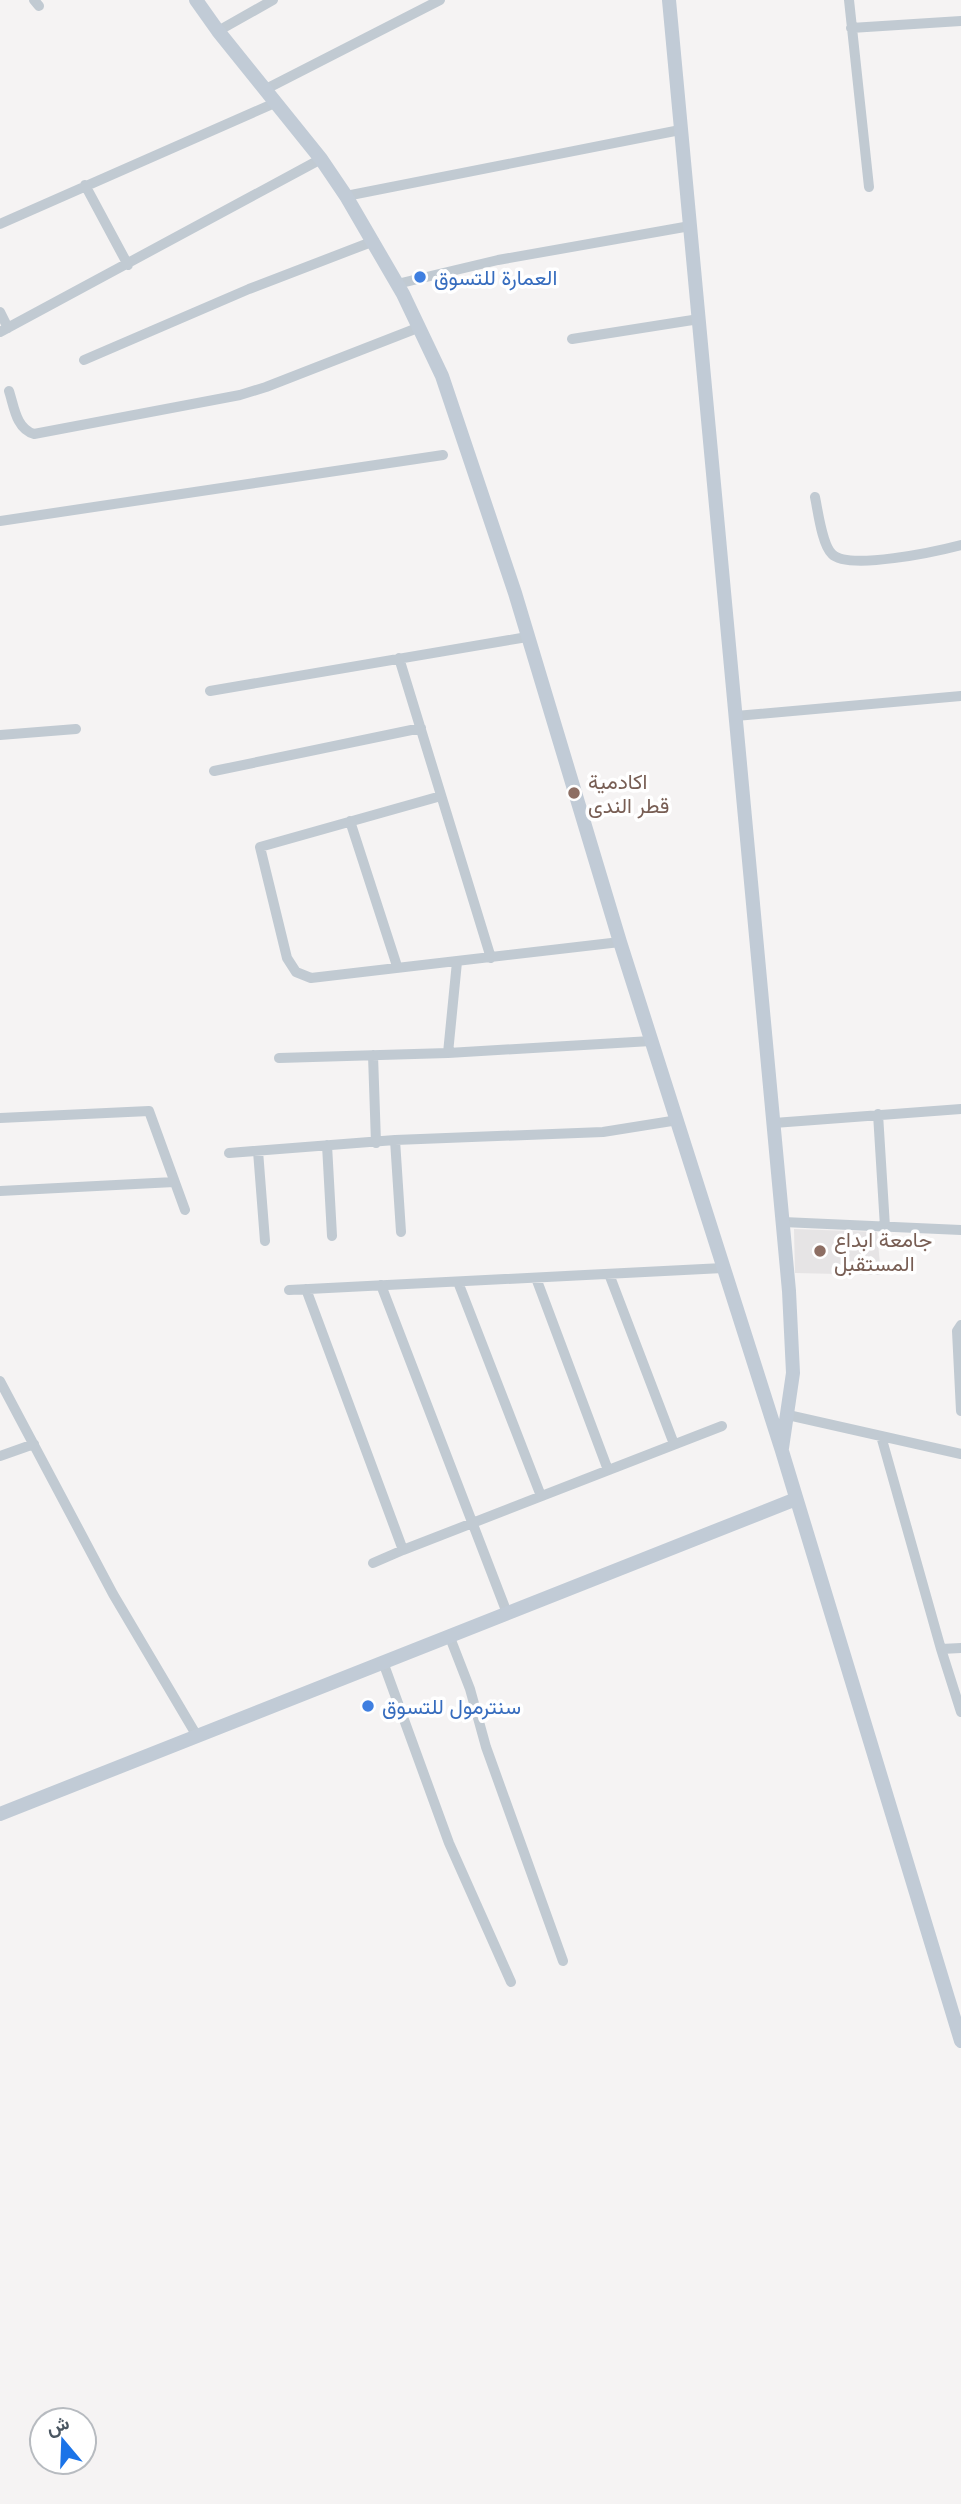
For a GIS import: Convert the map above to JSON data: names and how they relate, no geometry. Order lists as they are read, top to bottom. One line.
{"places":["العمارة للتسوق","اكادمية قطر الندى","جامعة ابداع المستقبل","سنترمول للتسوق"],"north":"top"}
